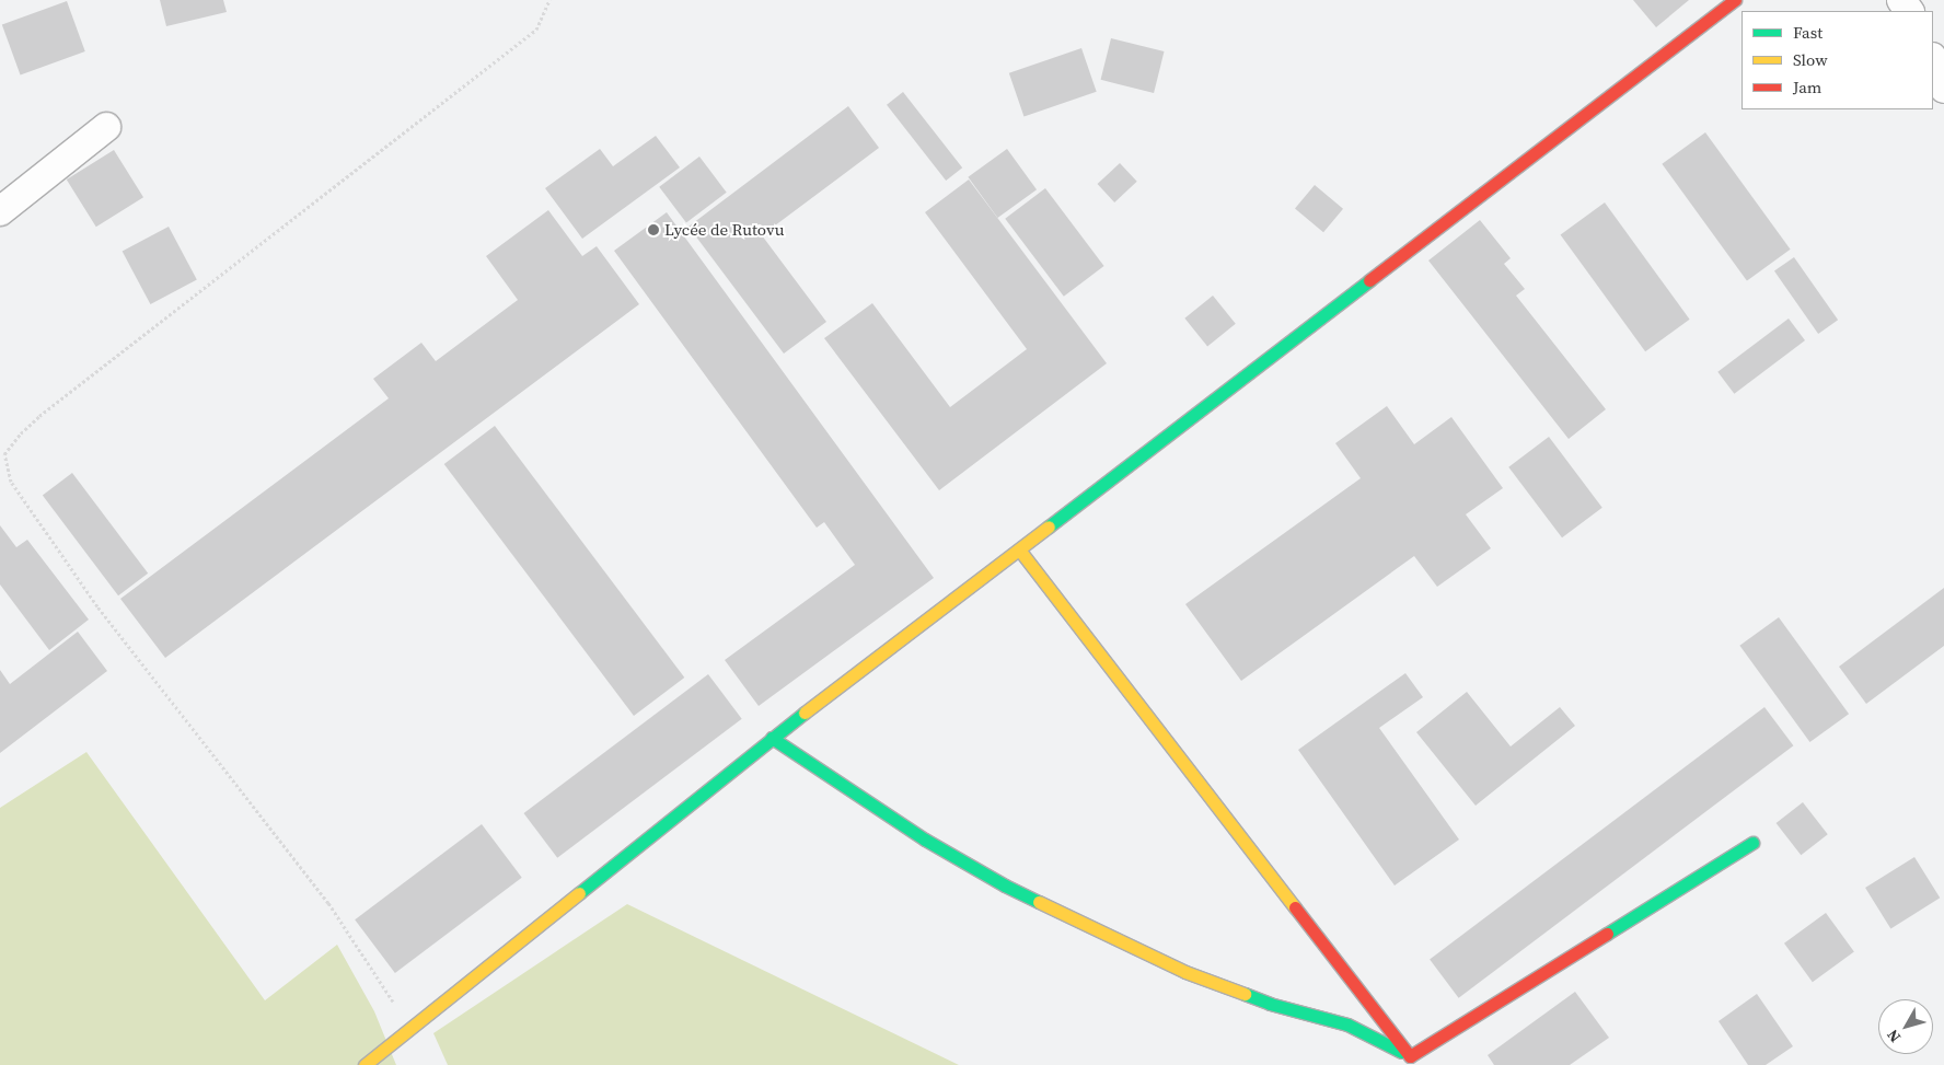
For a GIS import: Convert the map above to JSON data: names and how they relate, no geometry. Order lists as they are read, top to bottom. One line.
{"places":["Lycée de Rutovu"],"legend":["Fast","Slow","Jam"],"north":"bottom left"}
